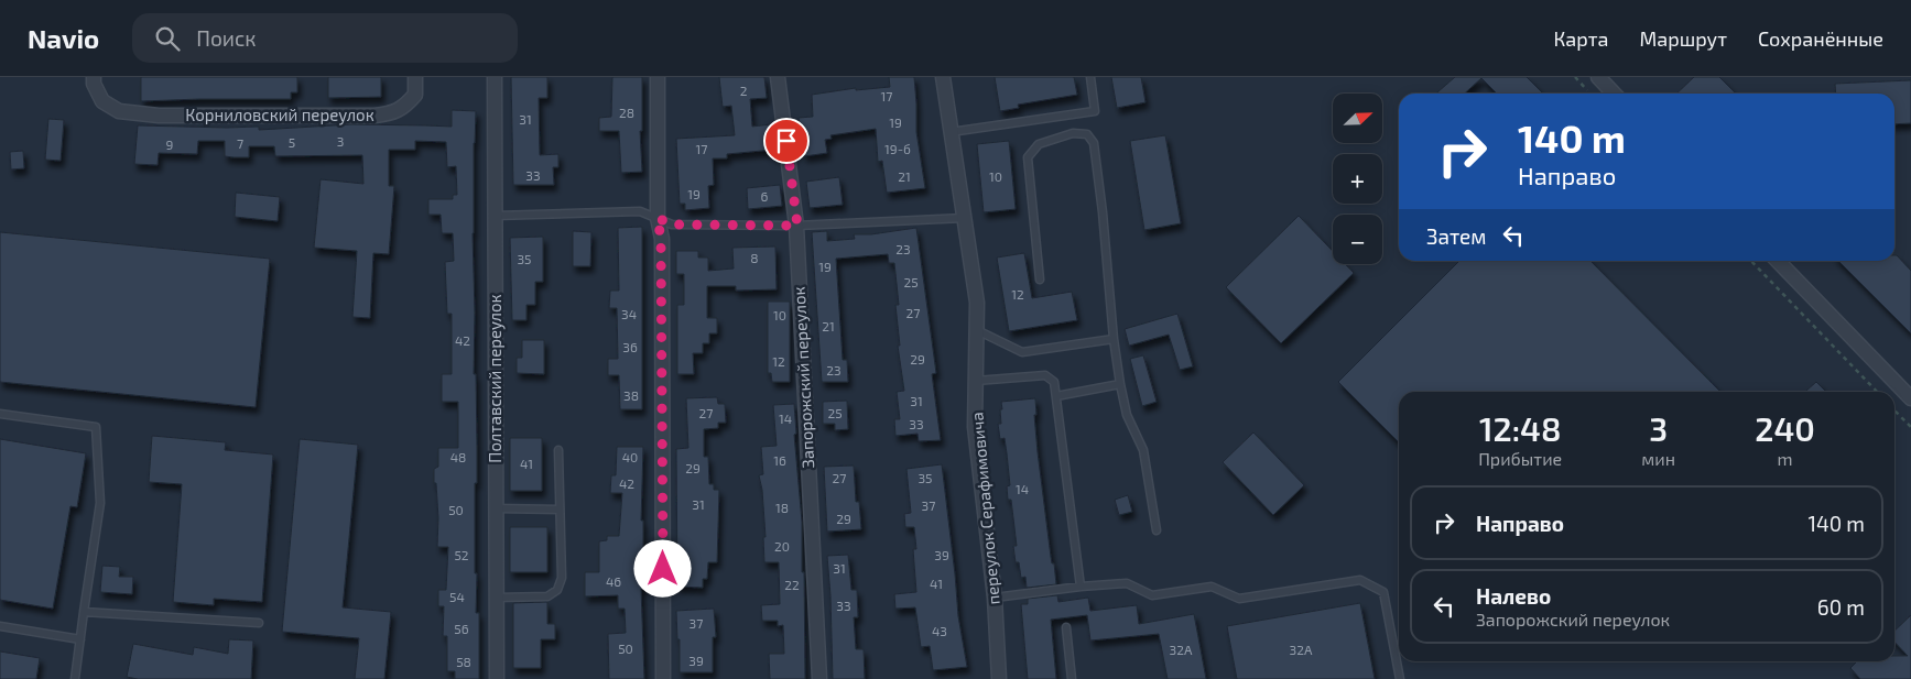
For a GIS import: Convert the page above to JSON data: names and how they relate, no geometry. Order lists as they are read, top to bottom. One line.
{"streets":{"street":["Корниловский переулок","Запорожский переулок","Полтавский переулок","переулок Серафимовича"]},"house_numbers":["2","17","28","31","19","3","5","7","9","17","19-б","33","21","10","19","6","23","8","35","19","25","12","27","34","10","21","42","36","29","12","23","38","31","27","25","14","33","48","40","16","41","29","27","35","42","14","31","37","18","50","29","20","52","39","31","46","41","22","54","33","37","56","43","50","32А","32А","39","58"],"north":"top right","page":{"header":"Navio","search":"Поиск","nav":["Карта","Маршрут","Сохранённые"],"map_buttons":["+","−"],"turn":["140 m","Направо"],"then":"Затем","eta":["12:48","Прибытие","3","мин","240","m"],"list":[{"name":"Направо","value":"140 m"},{"name":"Налево","note":"Запорожский переулок","value":"60 m"}]}}
